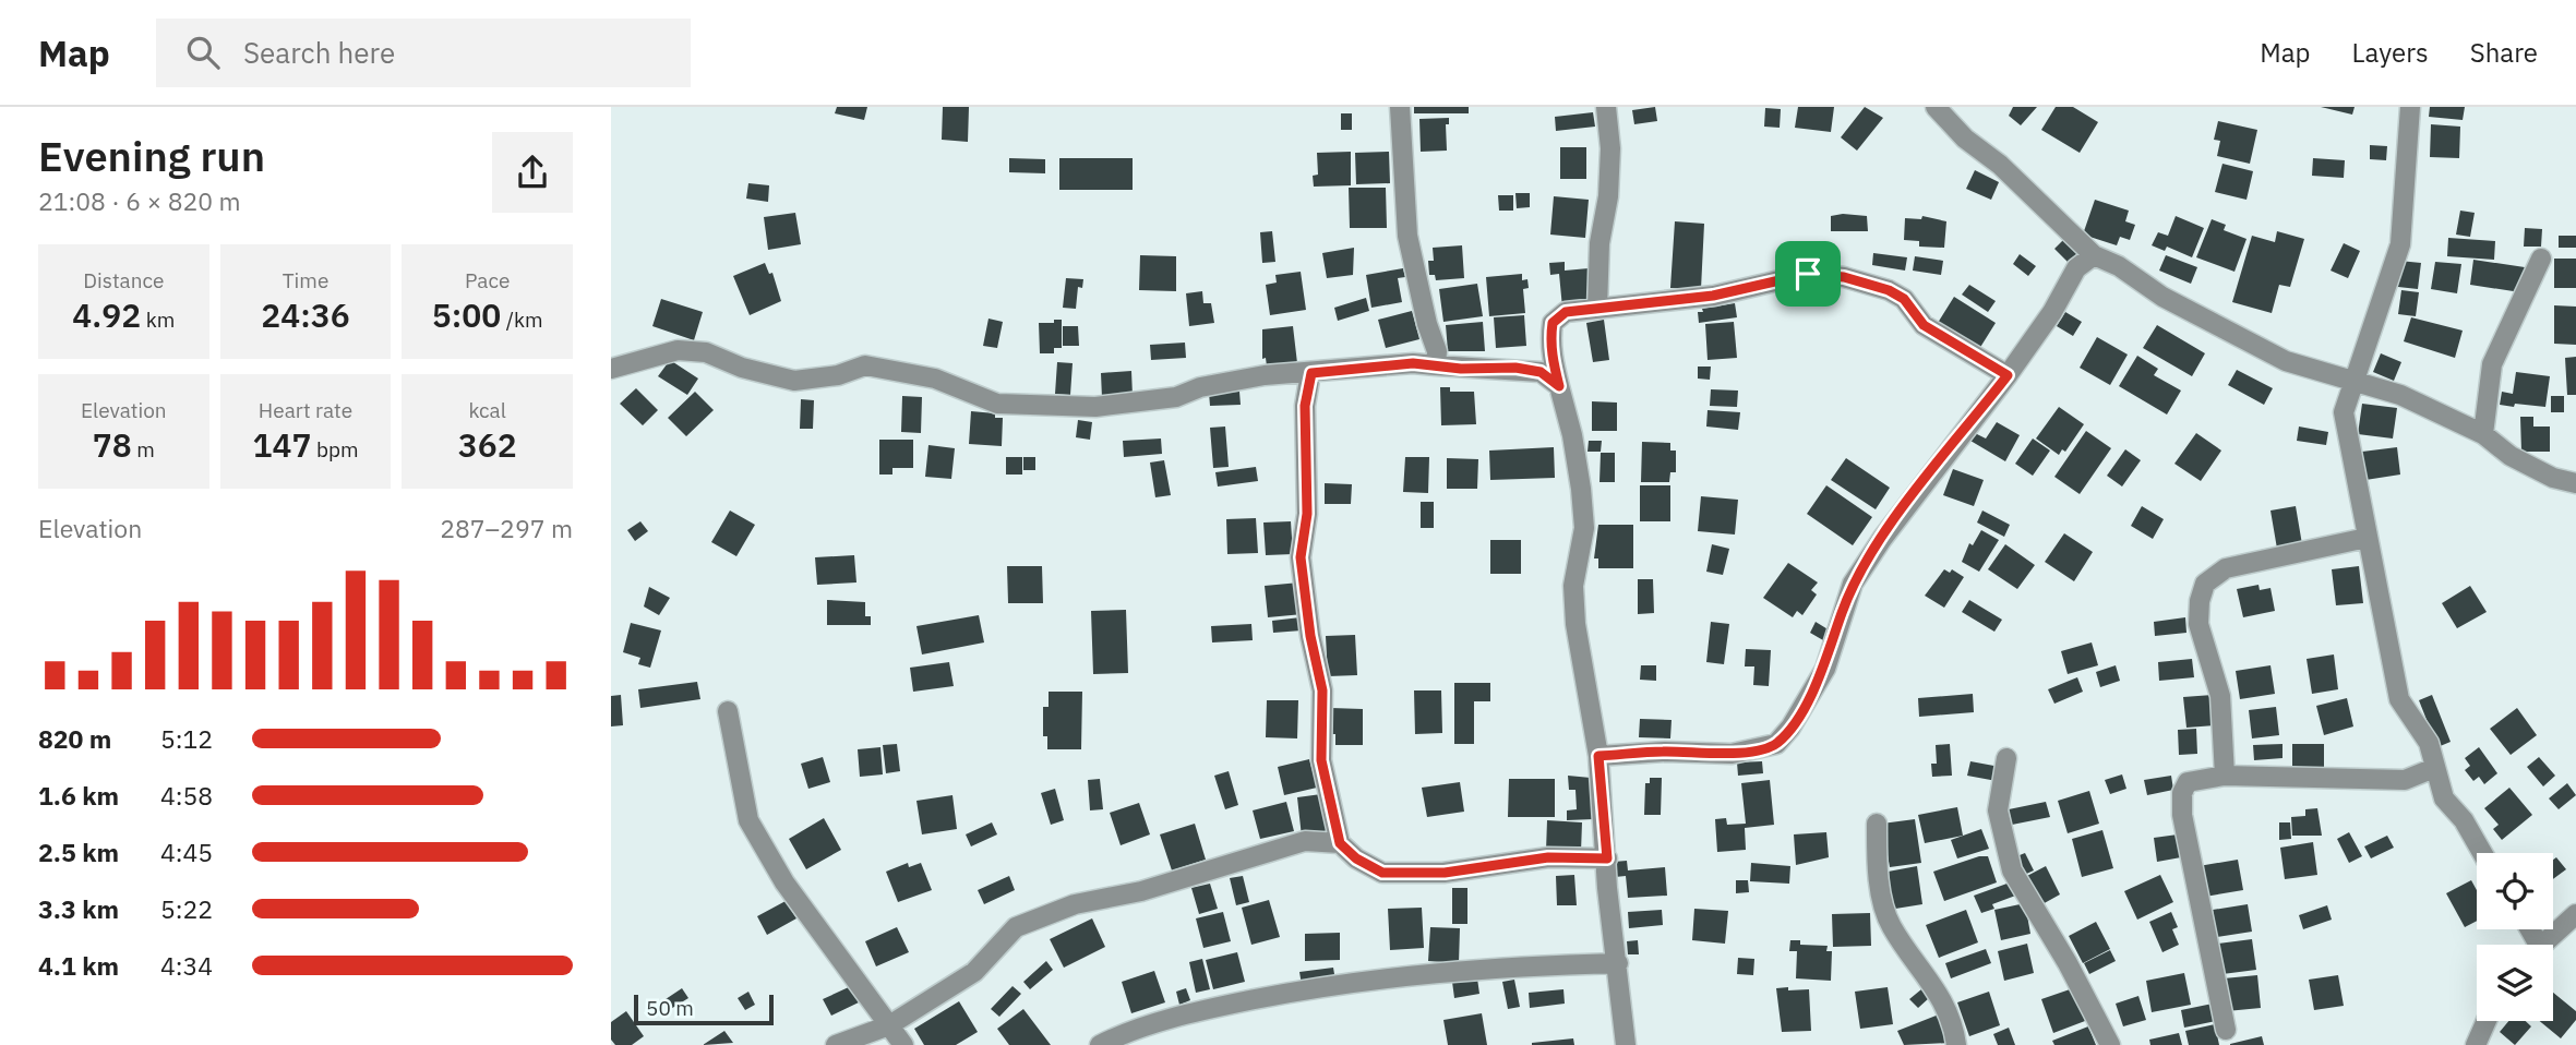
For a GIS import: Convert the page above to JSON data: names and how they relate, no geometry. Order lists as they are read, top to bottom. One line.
{"scale_bar":"50 m","page":{"header":"Map","search":"Search here","nav":["Map","Layers","Share"],"heading":["Evening run","21:08 · 6 × 820 m"],"stats":[["Distance","4.92 km"],["Time","24:36"],["Pace","5:00 /km"],["Elevation","78 m"],["Heart rate","147 bpm"],["kcal","362"]],"chart":["Elevation","287–297 m"],"list":[{"name":"820 m","note":"5:12"},{"name":"1.6 km","note":"4:58"},{"name":"2.5 km","note":"4:45"},{"name":"3.3 km","note":"5:22"},{"name":"4.1 km","note":"4:34"}],"scale":"50 m"}}
